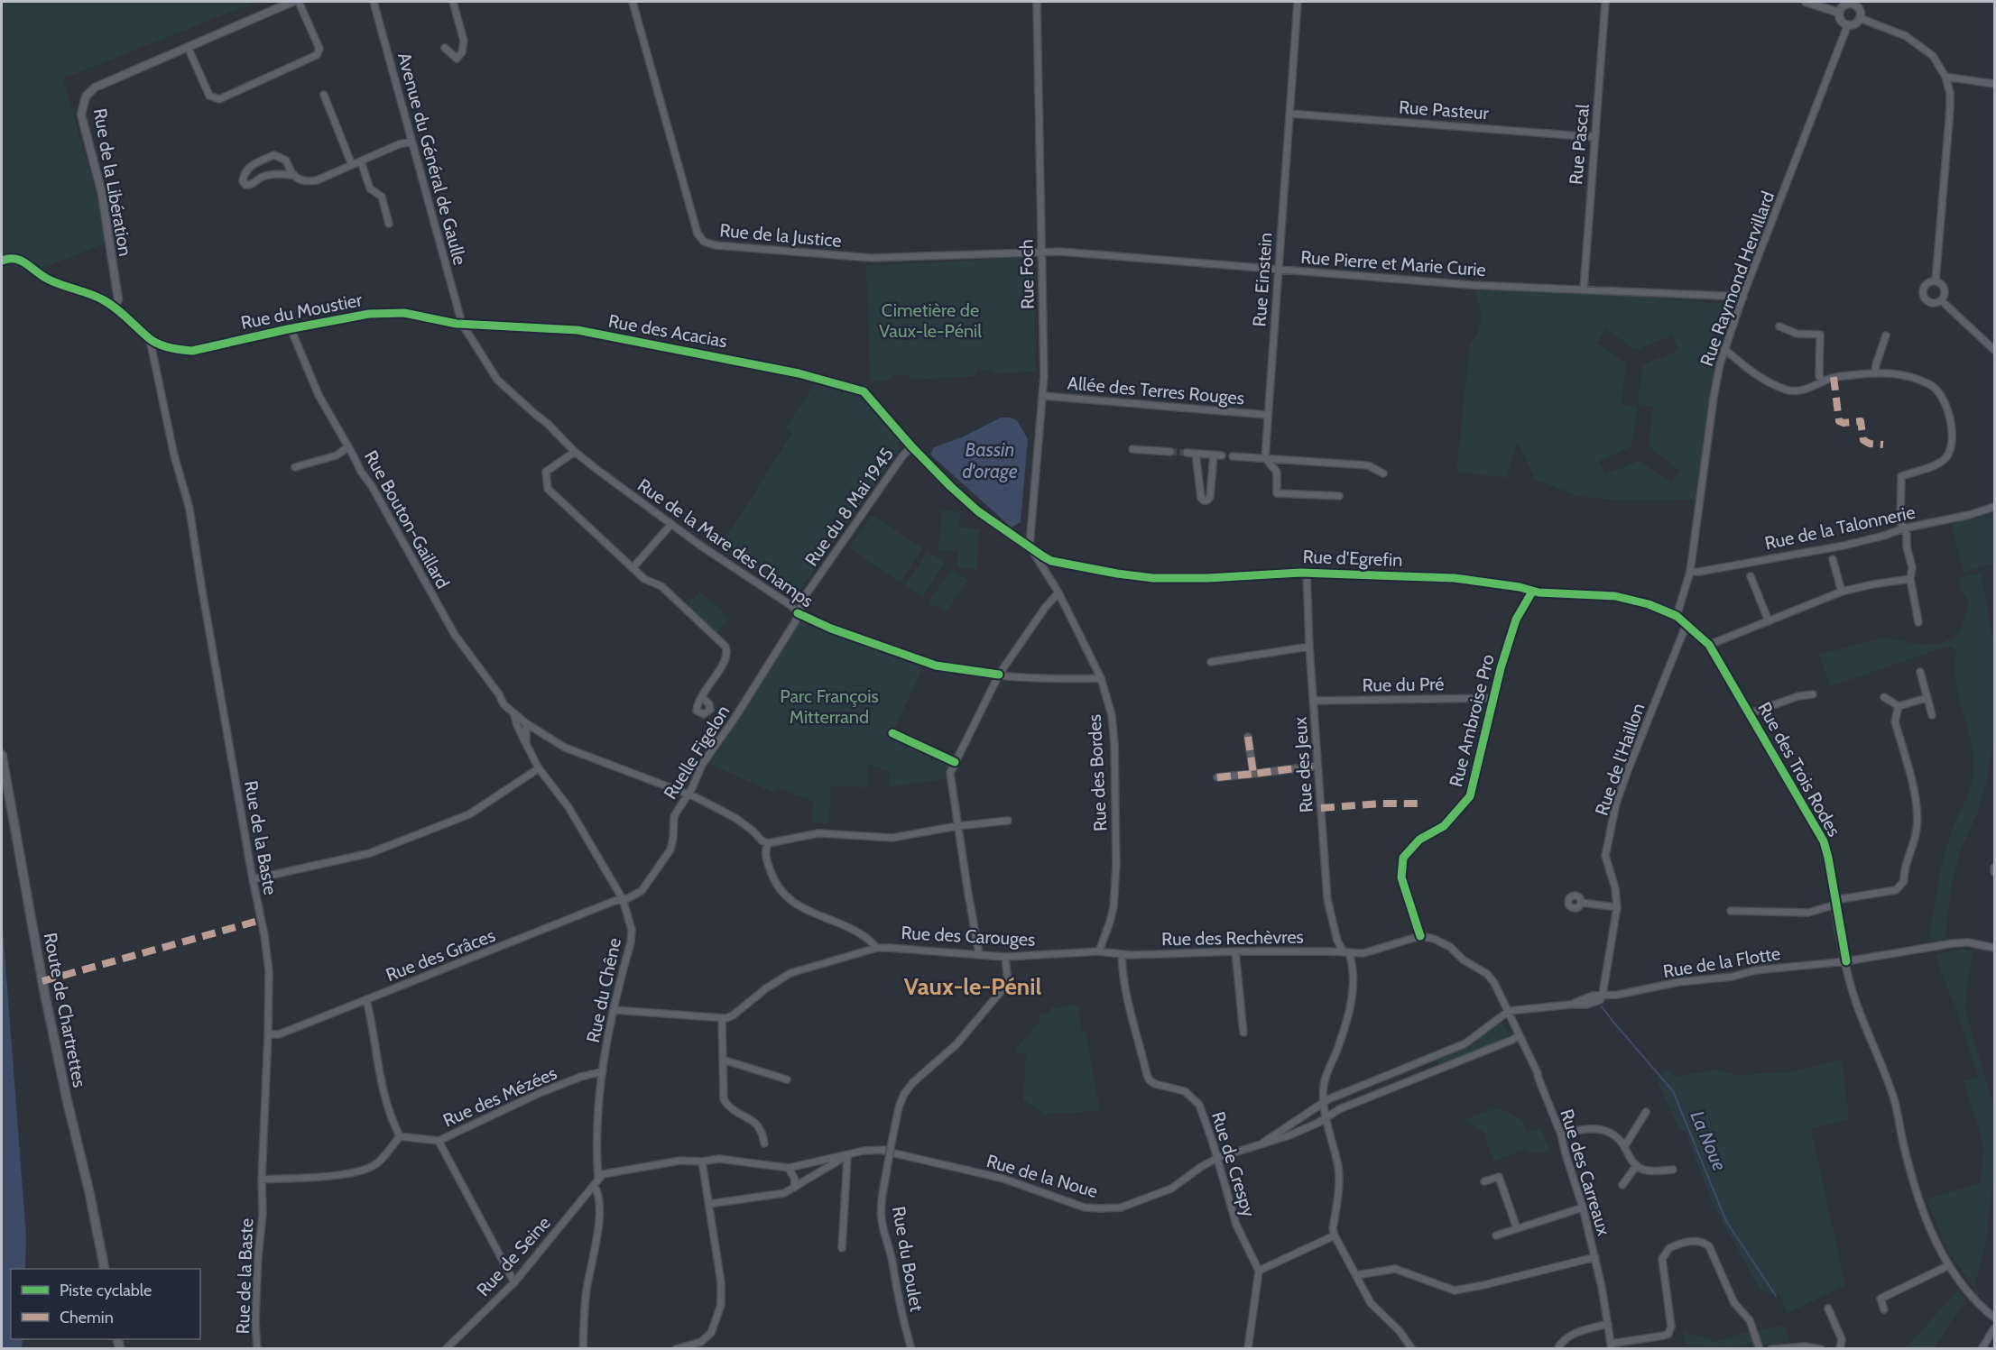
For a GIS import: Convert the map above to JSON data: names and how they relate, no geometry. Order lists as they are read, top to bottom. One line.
{"streets":{"main road":["Route de Chartrettes"],"street":["Rue Pasteur","Rue Pascal","Avenue du Général de Gaulle","Rue de la Libération","Rue de la Justice","Rue Pierre et Marie Curie","Rue Foch","Rue Raymond Hervillard","Rue Einstein","Rue du Moustier","Rue des Acacias","Allée des Terres Rouges","Rue du 8 Mai 1945","Rue Bouton-Gaillard","Rue de la Talonnerie","Rue de la Mare des Champs","Rue d'Egrefin","Rue du Pré","Rue Ambroise Pro","Ruelle Figelon","Rue de l'Haillon","Rue des Jeux","Rue des Trois Rodes","Rue des Bordes","Rue de la Baste","Rue des Carouges","Rue des Rechèvres","Rue des Grâces","Rue de la Flotte","Rue du Chêne","Rue des Mézées","Rue de Crespy","Rue des Carreaux","Rue de la Noue","Rue de Seine","Rue du Boulet"]},"crossings":[["Rue Pasteur","Rue Pascal"],["Rue Pasteur","Rue Einstein"],["Rue Pascal","Rue Pierre et Marie Curie"],["Avenue du Général de Gaulle","Rue du Moustier"],["Avenue du Général de Gaulle","Rue des Acacias"],["Avenue du Général de Gaulle","Rue de la Mare des Champs"],["Rue de la Justice","Rue Pierre et Marie Curie"],["Rue de la Justice","Rue Foch"],["Rue Pierre et Marie Curie","Rue Foch"],["Rue Pierre et Marie Curie","Rue Raymond Hervillard"],["Rue Pierre et Marie Curie","Rue Einstein"],["Rue Foch","Allée des Terres Rouges"],["Rue Foch","Rue d'Egrefin"],["Rue Foch","Rue des Bordes"],["Rue Raymond Hervillard","Rue de la Talonnerie"],["Rue Raymond Hervillard","Rue d'Egrefin"],["Rue Raymond Hervillard","Rue des Trois Rodes"],["Rue Einstein","Allée des Terres Rouges"],["Rue du Moustier","Rue des Acacias"],["Rue du Moustier","Rue Bouton-Gaillard"],["Rue du Moustier","Rue de la Mare des Champs"],["Rue du Moustier","Rue de la Baste"],["Rue des Acacias","Rue de la Mare des Champs"],["Rue des Acacias","Rue d'Egrefin"],["Rue du 8 Mai 1945","Rue de la Mare des Champs"],["Rue du 8 Mai 1945","Rue d'Egrefin"],["Rue du 8 Mai 1945","Ruelle Figelon"],["Rue Bouton-Gaillard","Rue du Chêne"],["Rue de la Mare des Champs","Ruelle Figelon"],["Rue de la Mare des Champs","Rue des Bordes"],["Rue d'Egrefin","Rue Ambroise Pro"],["Rue d'Egrefin","Rue des Jeux"],["Rue d'Egrefin","Rue des Trois Rodes"],["Rue d'Egrefin","Rue des Bordes"],["Rue du Pré","Rue Ambroise Pro"],["Rue du Pré","Rue des Jeux"],["Rue Ambroise Pro","Rue des Rechèvres"],["Rue Ambroise Pro","Rue des Carreaux"],["Ruelle Figelon","Rue des Grâces"],["Ruelle Figelon","Rue du Chêne"],["Rue de l'Haillon","Rue des Trois Rodes"],["Rue de l'Haillon","Rue de la Flotte"],["Rue des Jeux","Rue des Rechèvres"],["Rue des Jeux","Rue de la Noue"],["Rue des Trois Rodes","Rue de la Flotte"],["Rue des Bordes","Rue des Carouges"],["Rue de la Baste","Rue des Grâces"],["Rue des Carouges","Rue des Rechèvres"],["Rue des Carouges","Rue de Crespy"],["Rue des Carouges","Rue du Boulet"],["Rue des Rechèvres","Rue de Crespy"],["Rue des Rechèvres","Rue des Carreaux"],["Rue des Grâces","Rue du Chêne"],["Rue de la Flotte","Rue des Carreaux"],["Rue de la Flotte","Rue de la Noue"],["Rue du Chêne","Rue des Mézées"],["Rue du Chêne","Rue de la Noue"],["Rue du Chêne","Rue de Seine"],["Rue de Crespy","Rue de la Noue"],["Rue des Carreaux","Rue de la Noue"],["Rue de la Noue","Rue de Seine"]],"districts":["Vaux-le-Pénil"],"water":["Bassin d'orage","La Noue"],"parks":["Cimetière de Vaux-le-Pénil","Parc François Mitterrand"],"legend":["Piste cyclable","Chemin"]}
